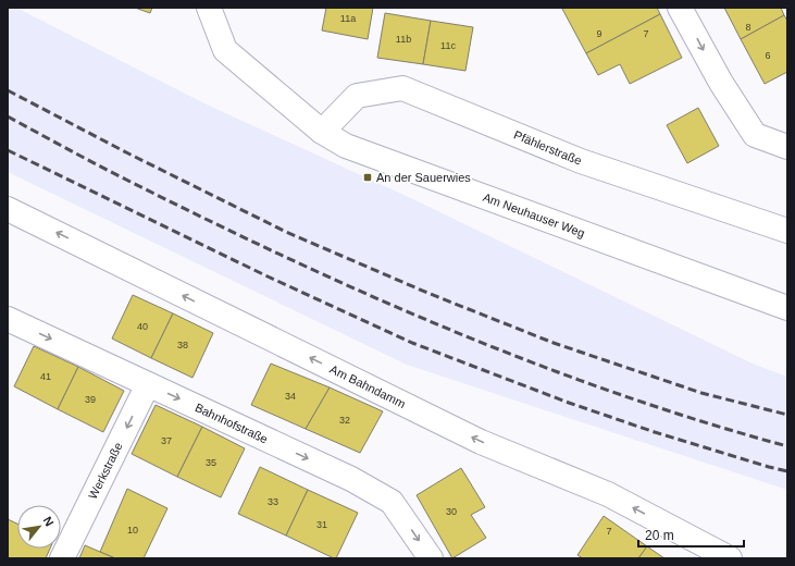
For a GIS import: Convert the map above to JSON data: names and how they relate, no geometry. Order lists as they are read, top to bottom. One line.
{"streets":{"street":["Pfählerstraße","Am Neuhauser Weg","Am Bahndamm","Bahnhofstraße","Werkstraße"]},"crossings":[["Pfählerstraße","Am Neuhauser Weg"],["Bahnhofstraße","Werkstraße"]],"one_way":["Am Bahndamm","Bahnhofstraße","Werkstraße"],"places":{"transit":["An der Sauerwies"]},"house_numbers":["11a","8","9","7","11b","11c","6","40","38","41","34","39","32","37","35","33","30","31","10","7"],"scale_bar":"20 m","north":"top right"}
